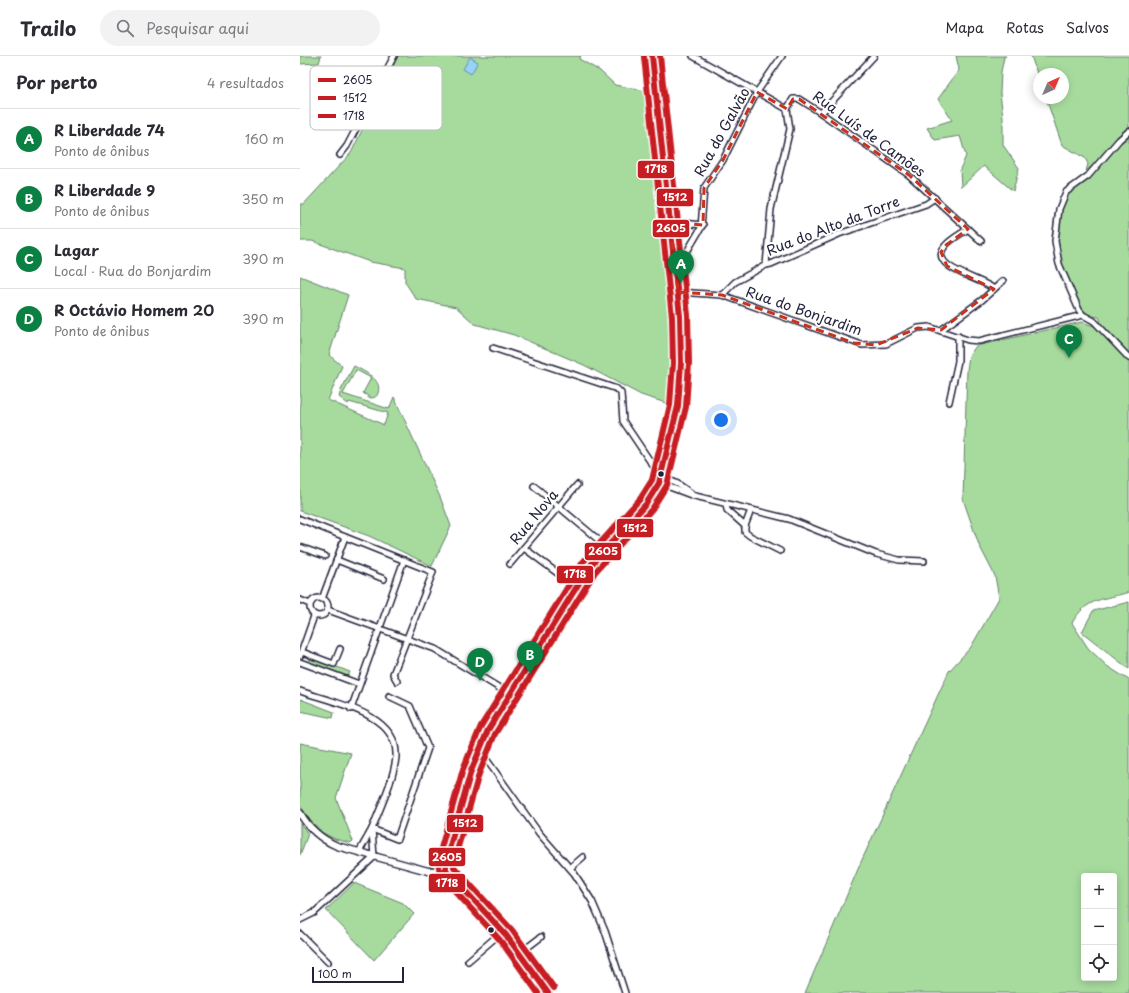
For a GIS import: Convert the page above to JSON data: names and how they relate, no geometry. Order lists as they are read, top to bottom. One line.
{"streets":{"street":["Rua do Galvão","Rua Luís de Camões","Rua do Alto da Torre","Rua do Bonjardim","Rua Nova"]},"crossings":[["Rua Luís de Camões","Rua do Alto da Torre"],["Rua do Alto da Torre","Rua do Bonjardim"]],"lines":["transit line 2605","transit line 1512","transit line 1718"],"legend":["2605","1512","1718"],"scale_bar":"100 m","north":"top right","page":{"header":"Trailo","search":"Pesquisar aqui","nav":["Mapa","Rotas","Salvos"],"heading":["Por perto","4 resultados"],"list":[{"mark":"A","name":"R Liberdade 74","note":"Ponto de ônibus","value":"160 m"},{"mark":"B","name":"R Liberdade 9","note":"Ponto de ônibus","value":"350 m"},{"mark":"C","name":"Lagar","note":"Local · Rua do Bonjardim","value":"390 m"},{"mark":"D","name":"R Octávio Homem 20","note":"Ponto de ônibus","value":"390 m"}],"pins":["A","C","B","D"],"map_buttons":["+","−"],"scale":"100 m"}}
